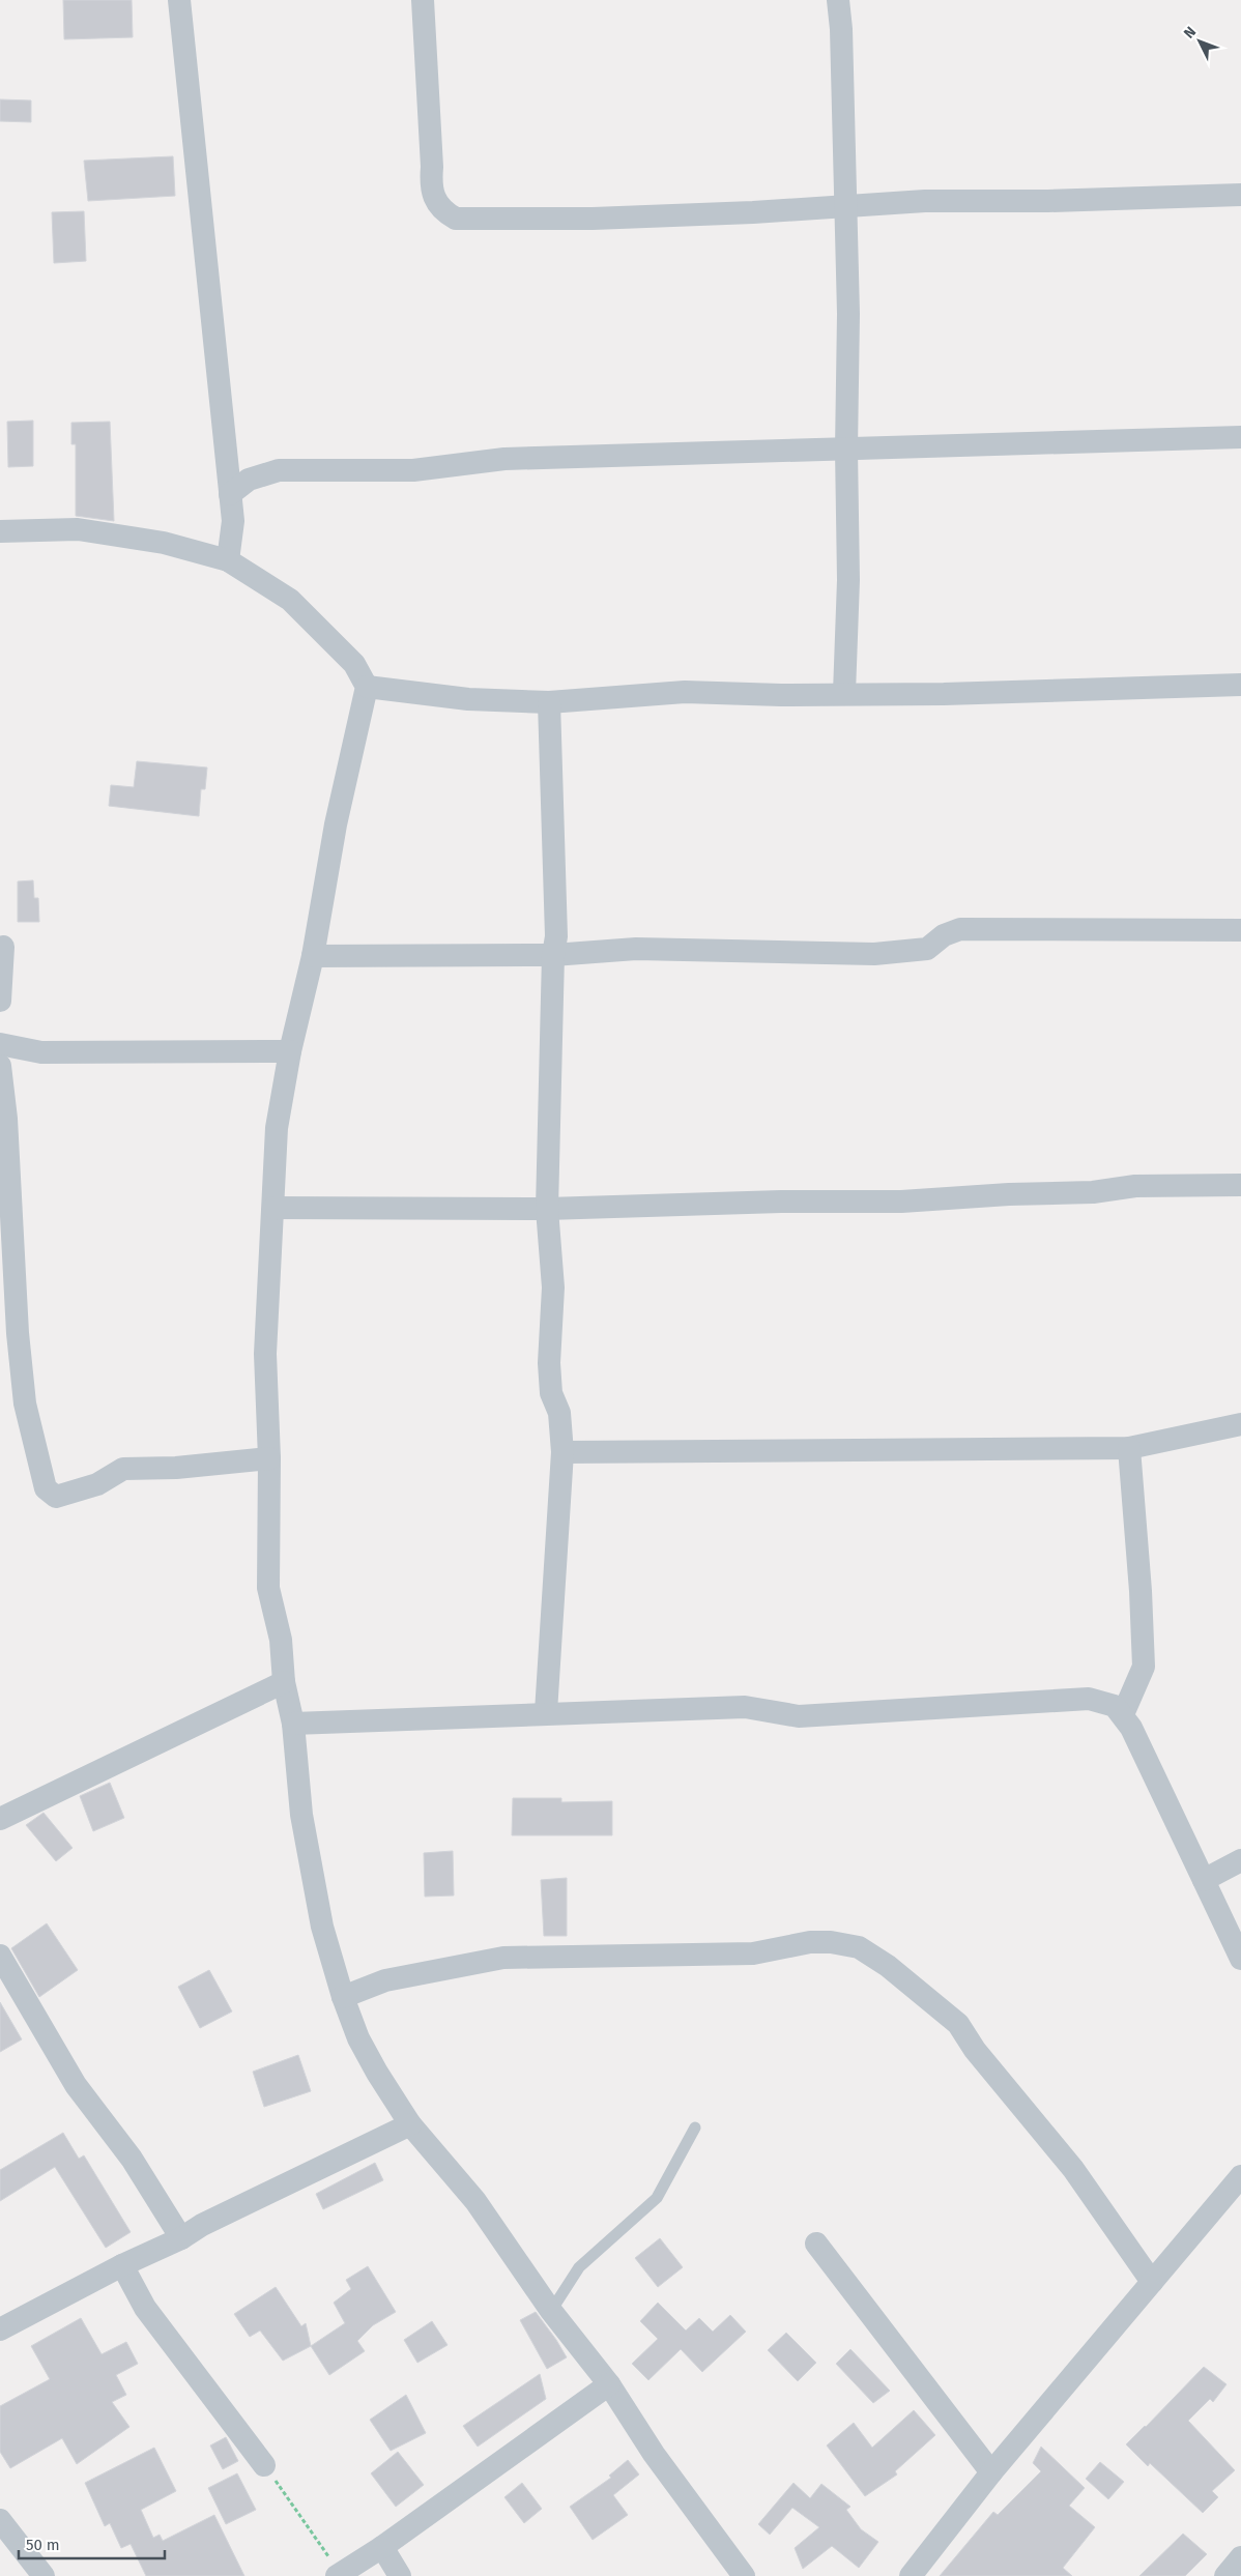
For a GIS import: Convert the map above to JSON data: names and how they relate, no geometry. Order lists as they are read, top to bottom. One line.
{"scale_bar":"50 m","north":"top left"}
